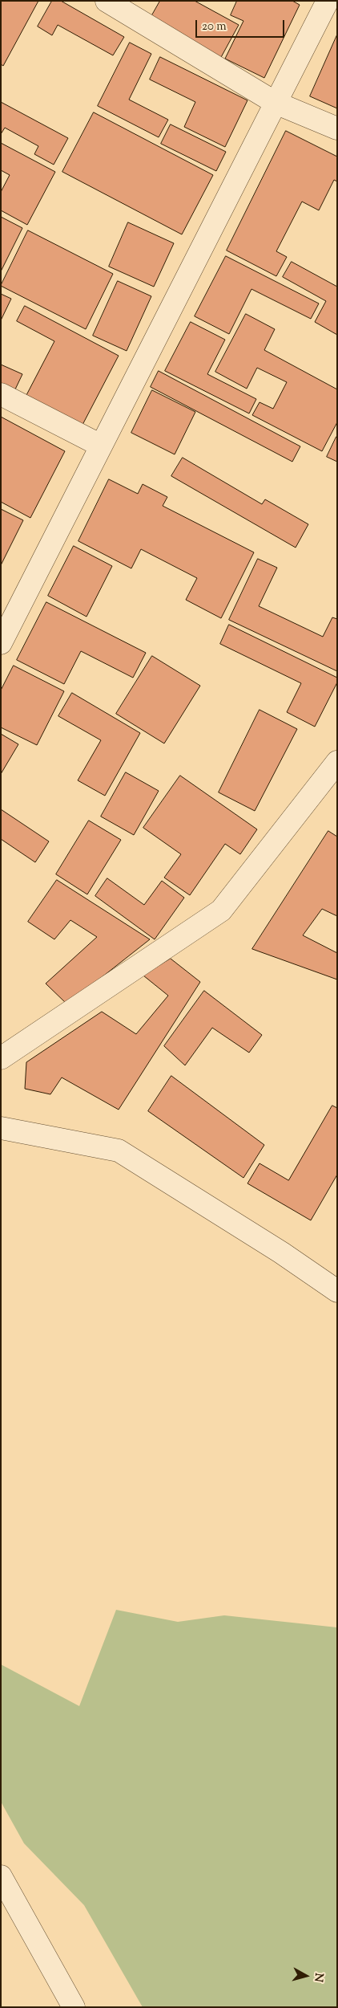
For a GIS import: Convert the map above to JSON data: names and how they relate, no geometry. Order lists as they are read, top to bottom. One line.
{"scale_bar":"20 m","north":"right"}
